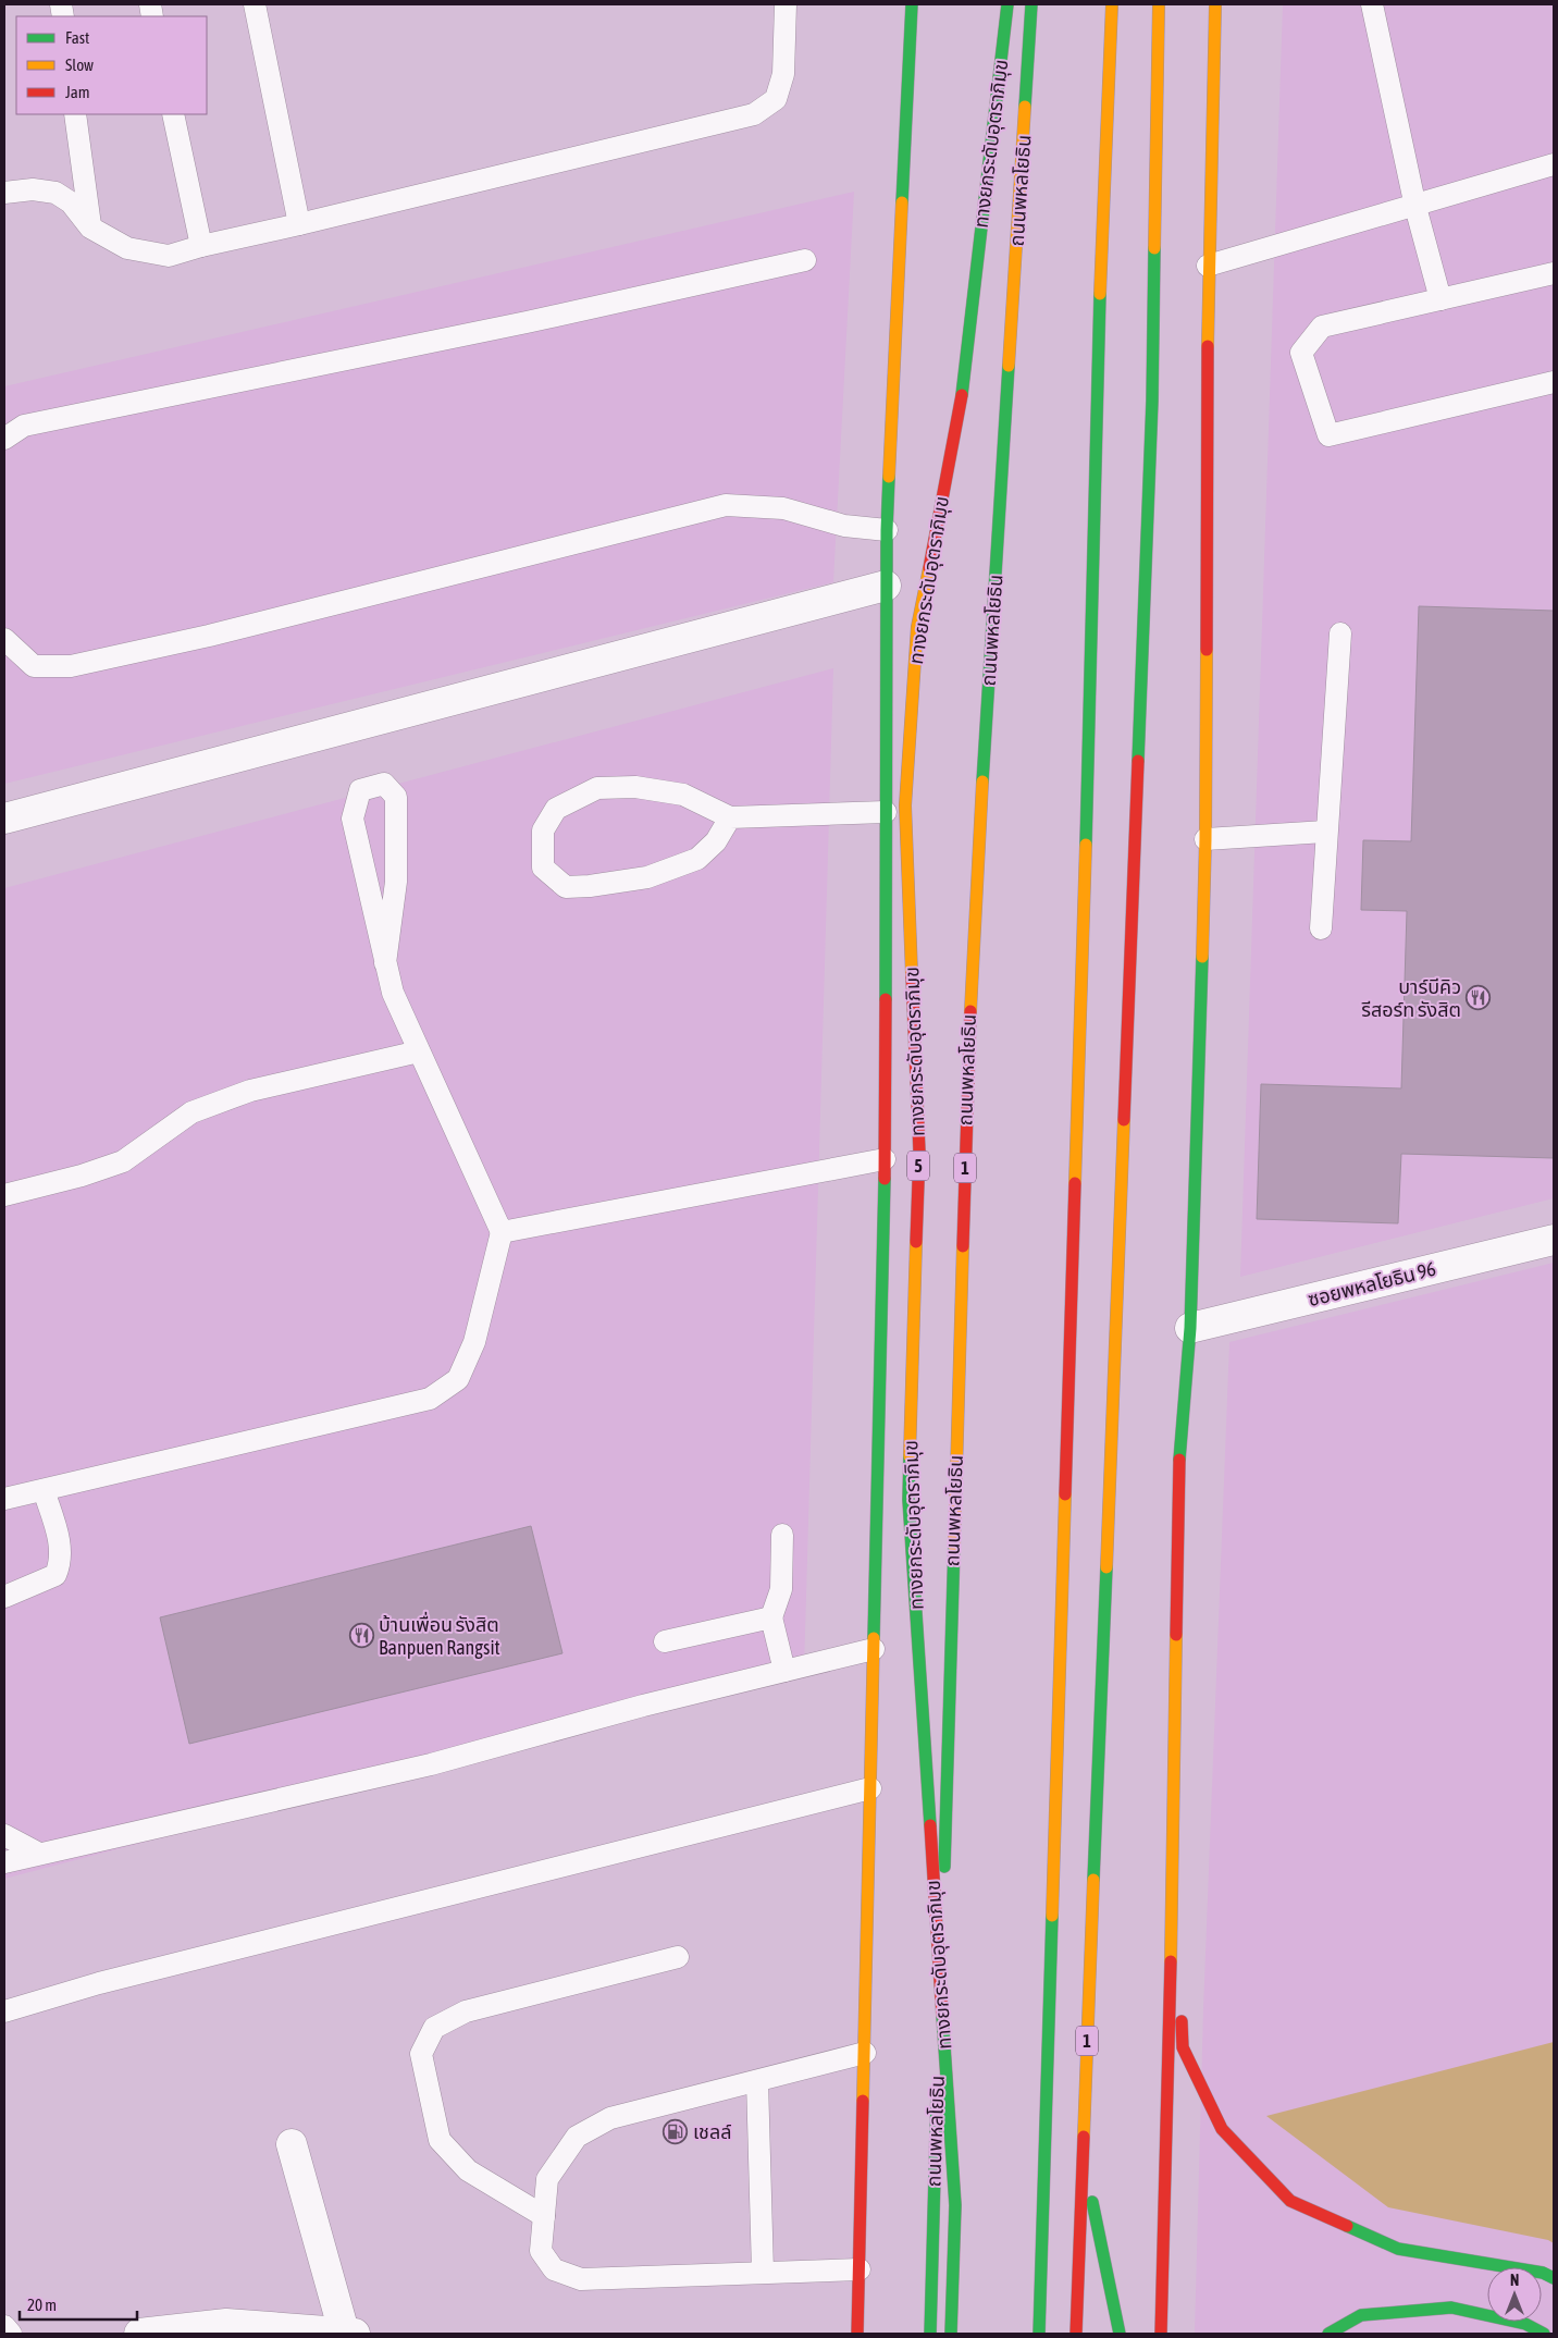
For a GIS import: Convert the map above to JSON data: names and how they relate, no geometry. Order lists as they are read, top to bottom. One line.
{"streets":{"main road":["ทางยกระดับอุตราภิมุข","ถนนพหลโยธิน","5","1"],"street":["ซอยพหลโยธิน 96"]},"places":{"restaurant":["บาร์บีคิว รีสอร์ท รังสิต","บ้านเพื่อน รังสิต Banpuen Rangsit"],"fuel station":["เชลล์"]},"legend":["Fast","Slow","Jam"],"scale_bar":"20 m","north":"top"}
